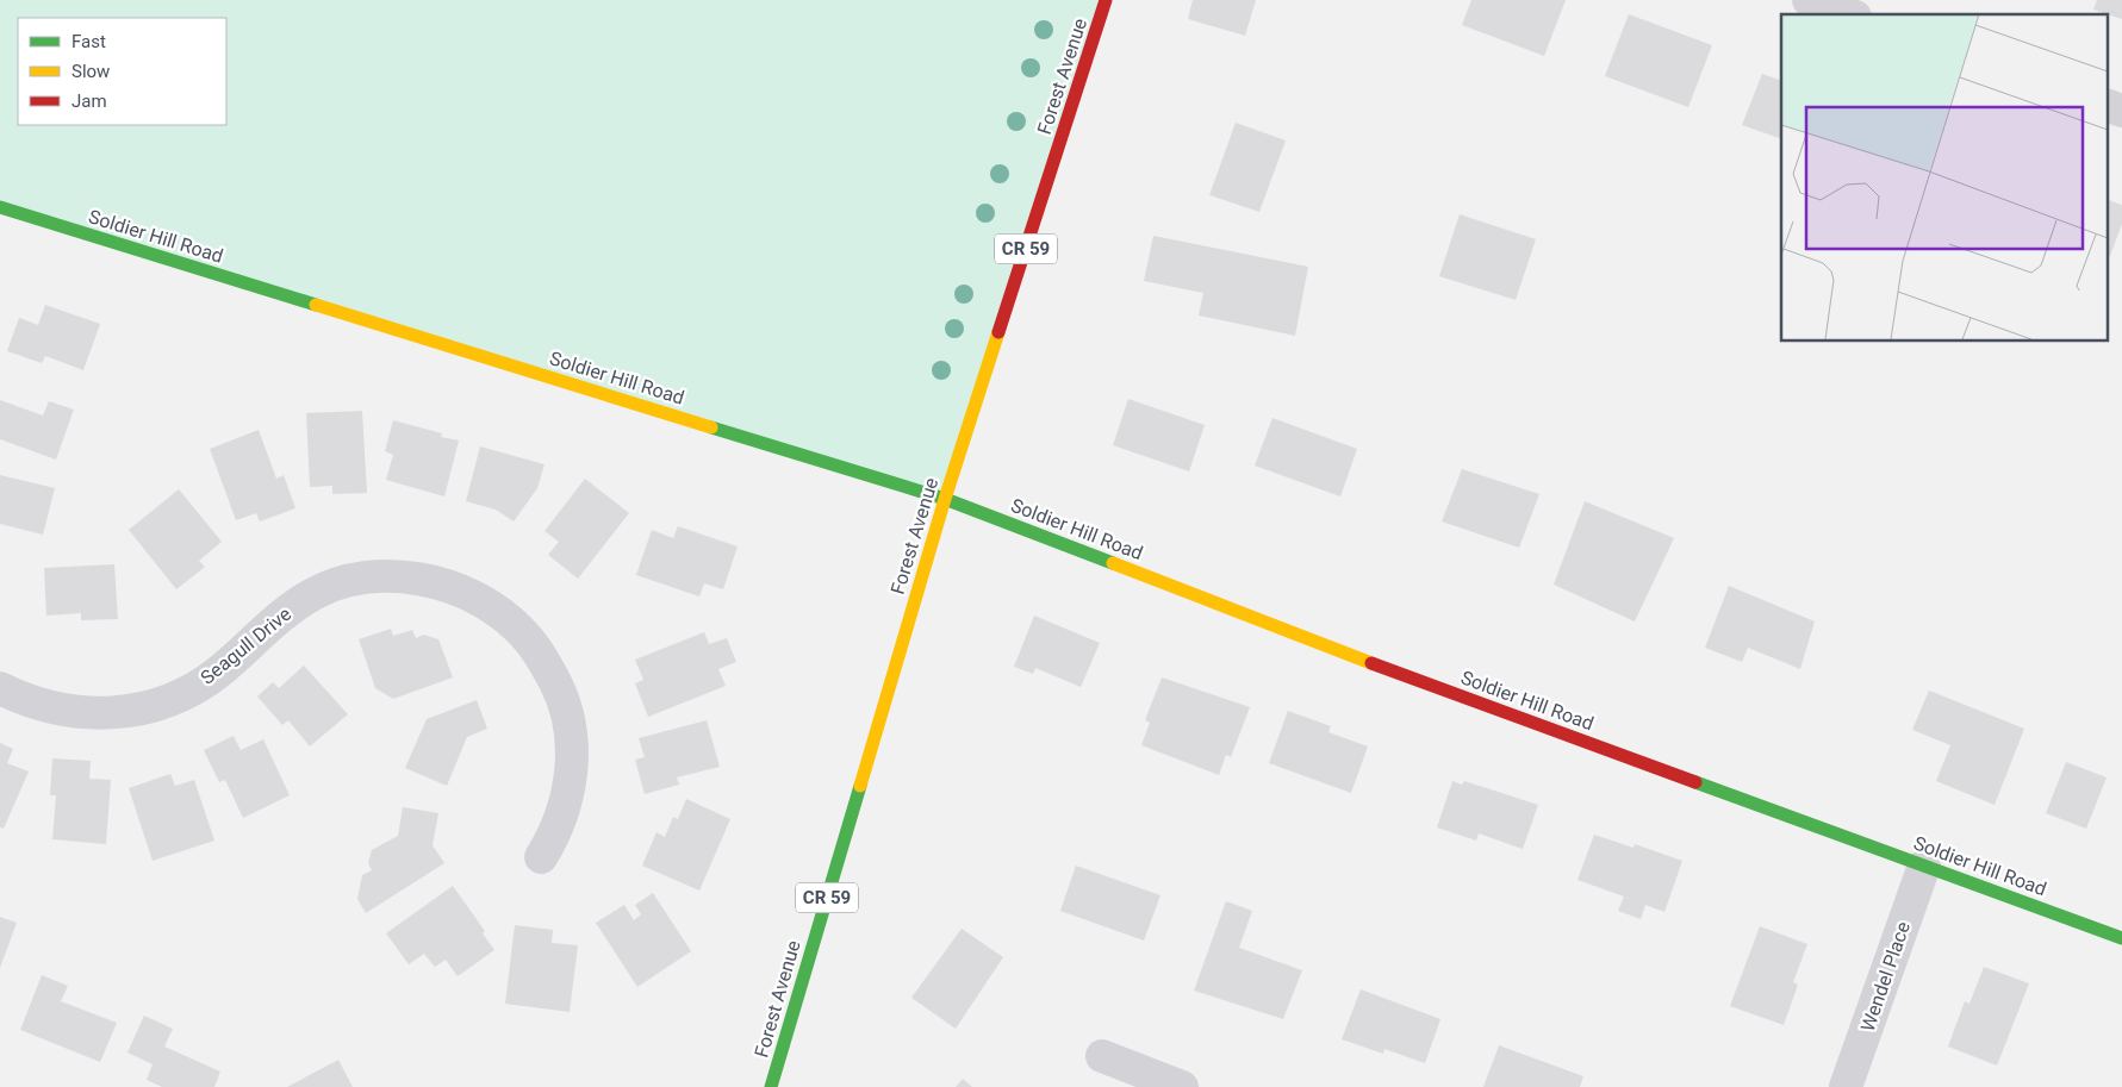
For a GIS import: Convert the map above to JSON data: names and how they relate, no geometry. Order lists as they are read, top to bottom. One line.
{"streets":{"street":["Forest Avenue","Soldier Hill Road","CR 59","Seagull Drive","Wendel Place"]},"crossings":[["Forest Avenue","Soldier Hill Road"],["Soldier Hill Road","Wendel Place"]],"legend":["Fast","Slow","Jam"]}
